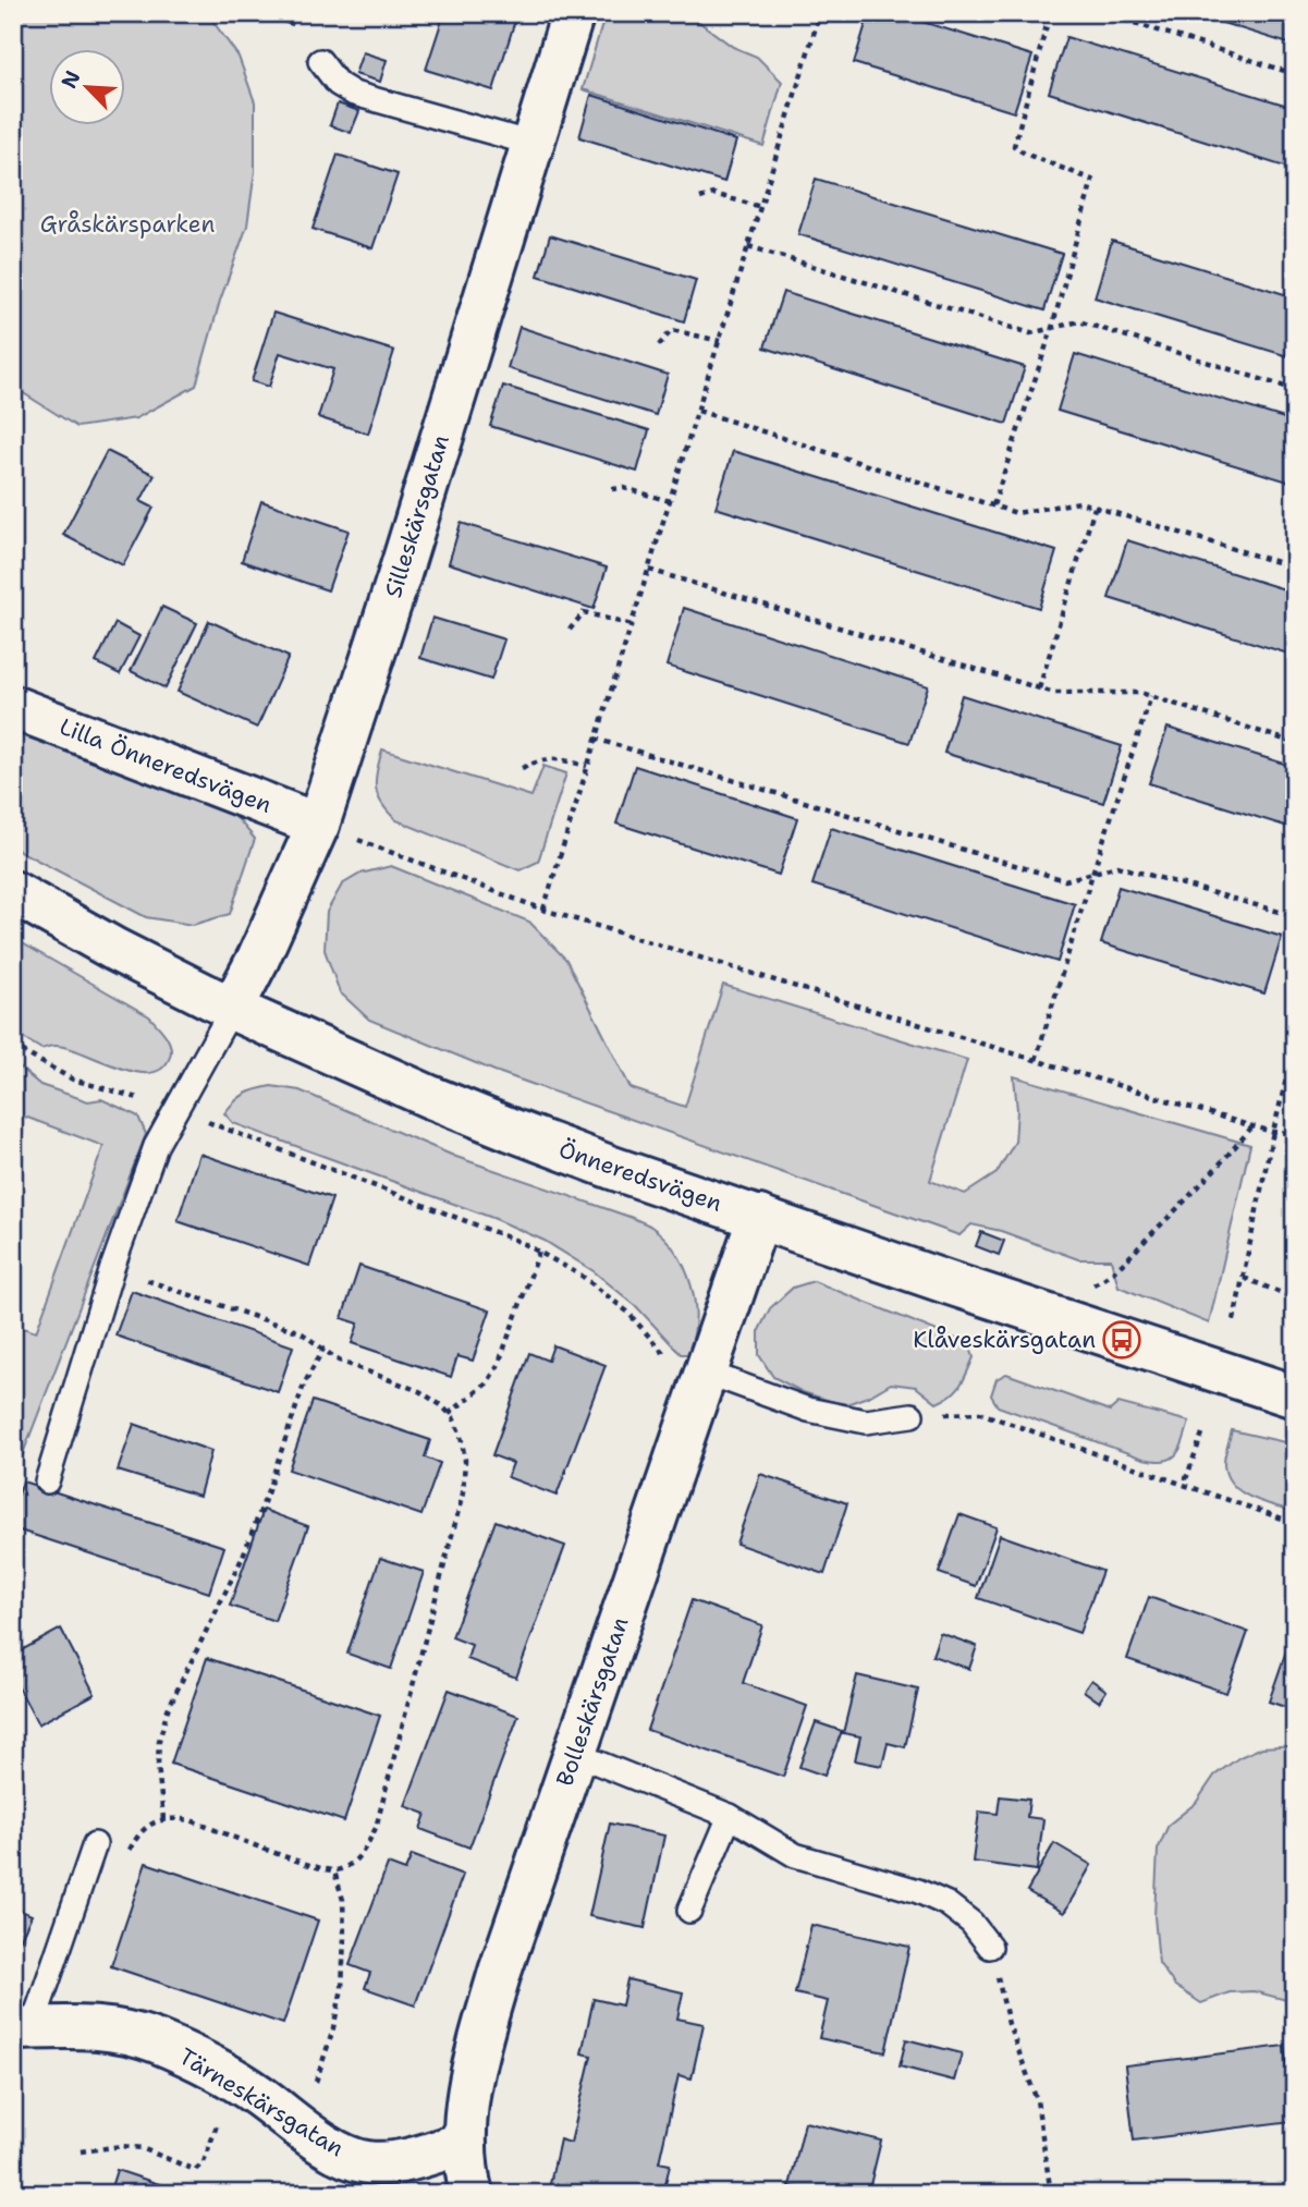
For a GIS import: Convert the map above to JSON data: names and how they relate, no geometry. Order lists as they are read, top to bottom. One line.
{"streets":{"street":["Silleskärsgatan","Lilla Önneredsvägen","Önneredsvägen","Bolleskärsgatan","Tärneskärsgatan"]},"crossings":[["Silleskärsgatan","Lilla Önneredsvägen"],["Silleskärsgatan","Önneredsvägen"],["Önneredsvägen","Bolleskärsgatan"],["Bolleskärsgatan","Tärneskärsgatan"]],"parks":["Gråskärsparken"],"places":{"bus stop":["Klåveskärsgatan"]},"north":"top left"}
